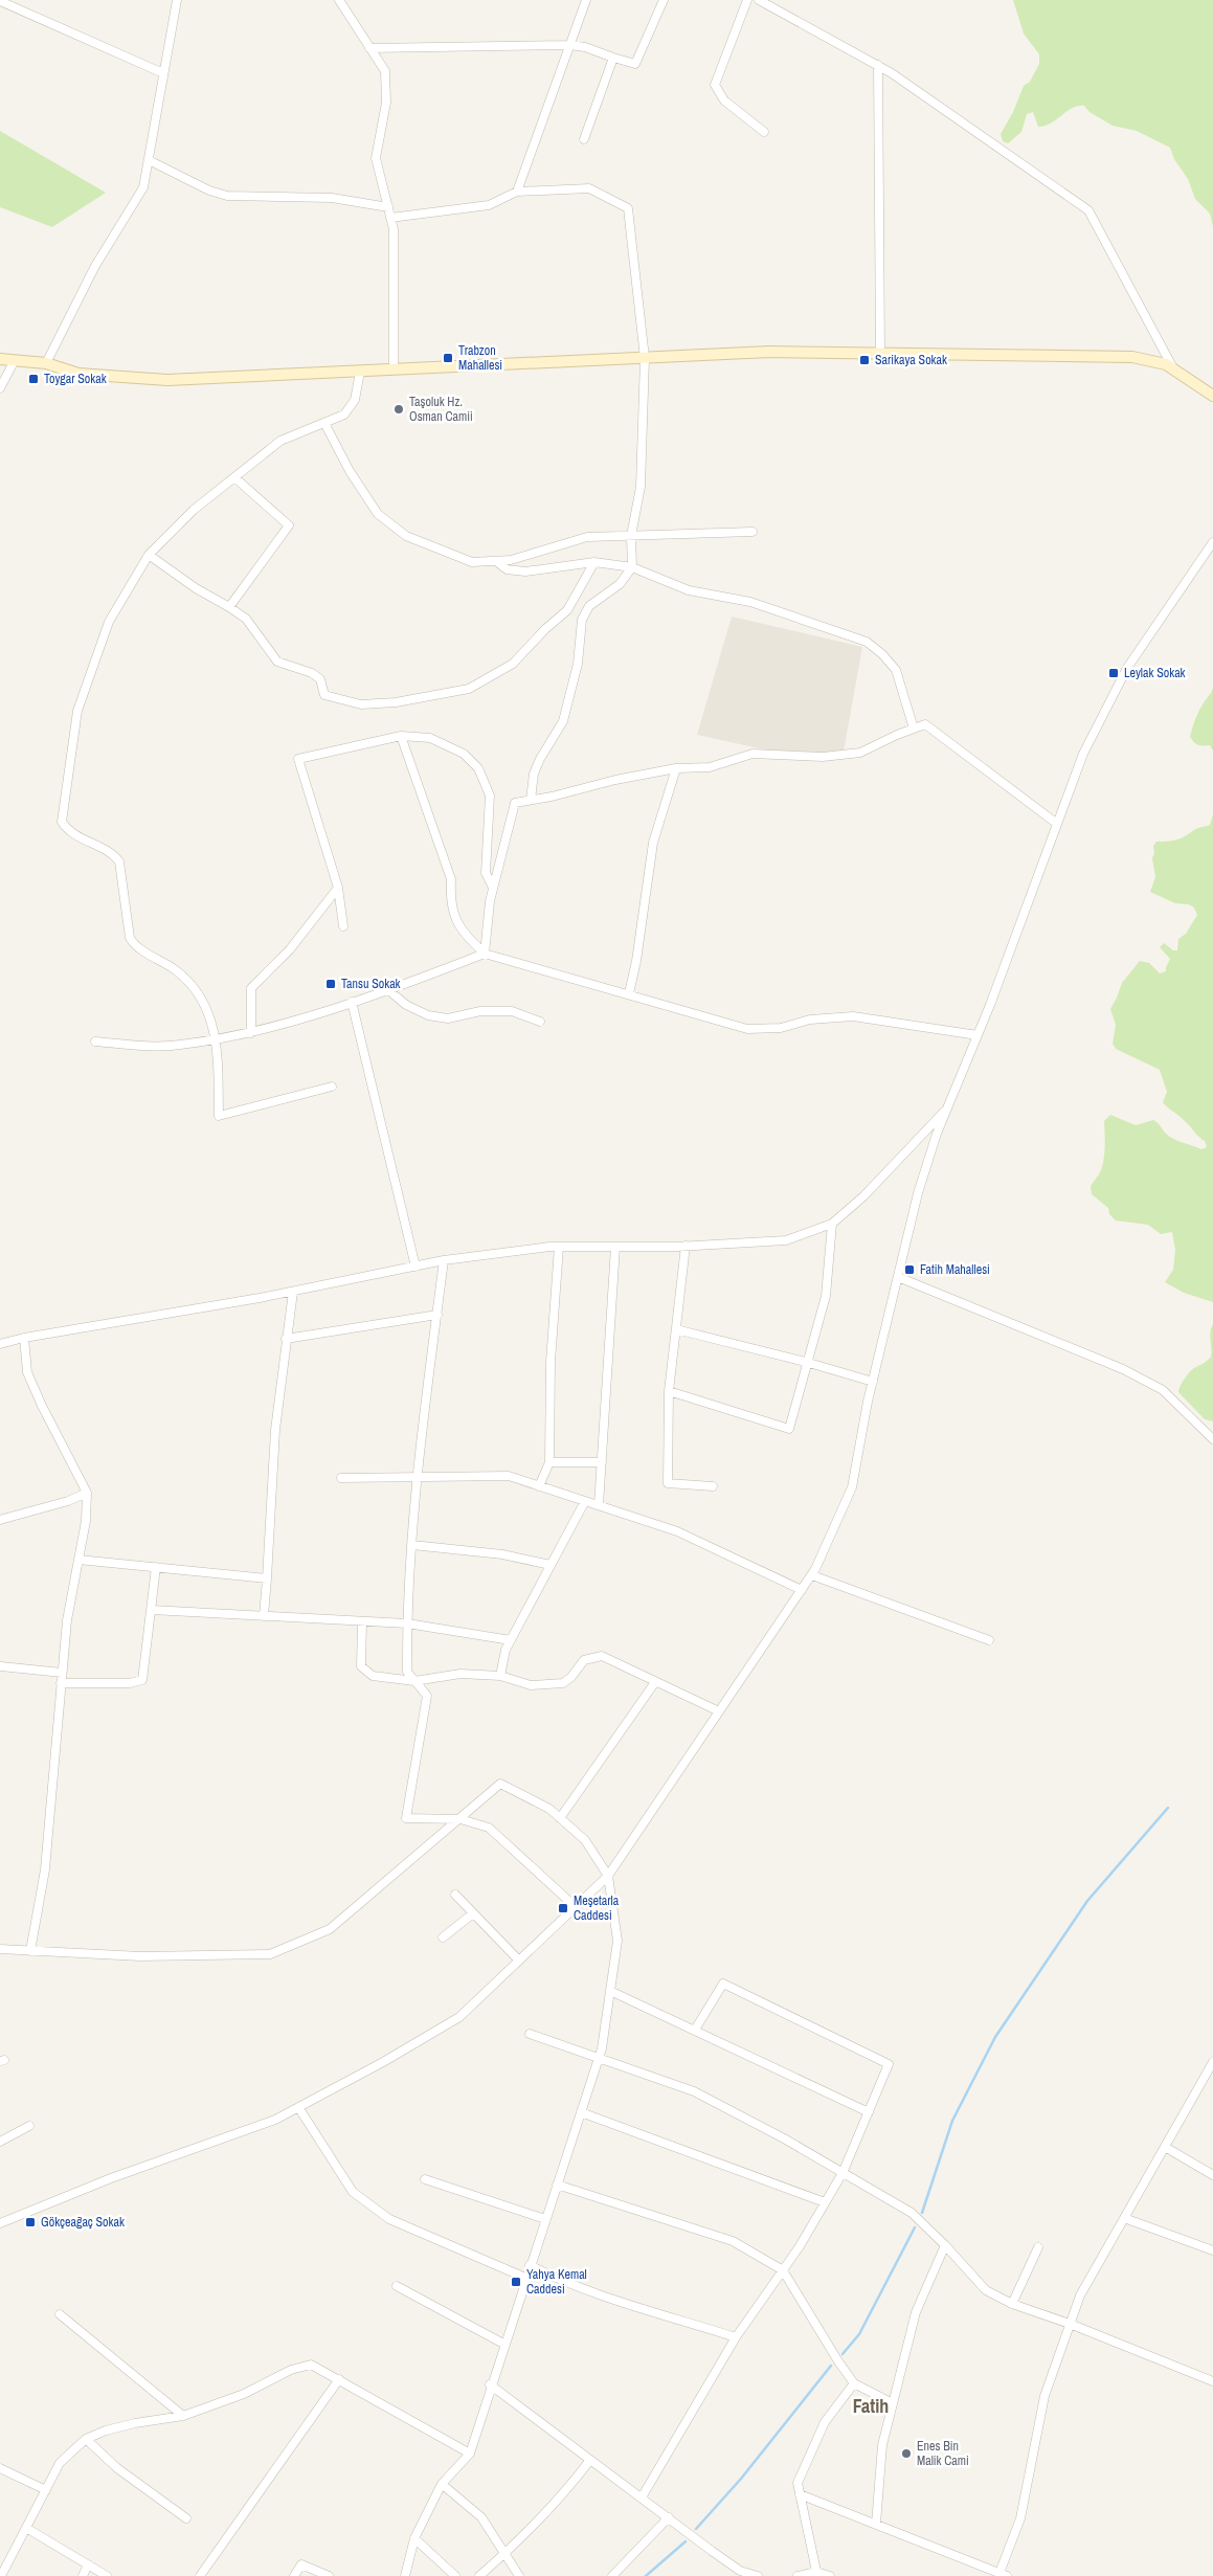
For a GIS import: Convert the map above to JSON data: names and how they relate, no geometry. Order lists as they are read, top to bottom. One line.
{"districts":["Fatih"],"places":{"transit":["Trabzon Mahallesi","Sarikaya Sokak","Toygar Sokak","Leylak Sokak","Tansu Sokak","Fatih Mahallesi","Meşetarla Caddesi","Gökçeağaç Sokak","Yahya Kemal Caddesi"],"other":["Taşoluk Hz. Osman Camii","Enes Bin Malik Cami"]}}
